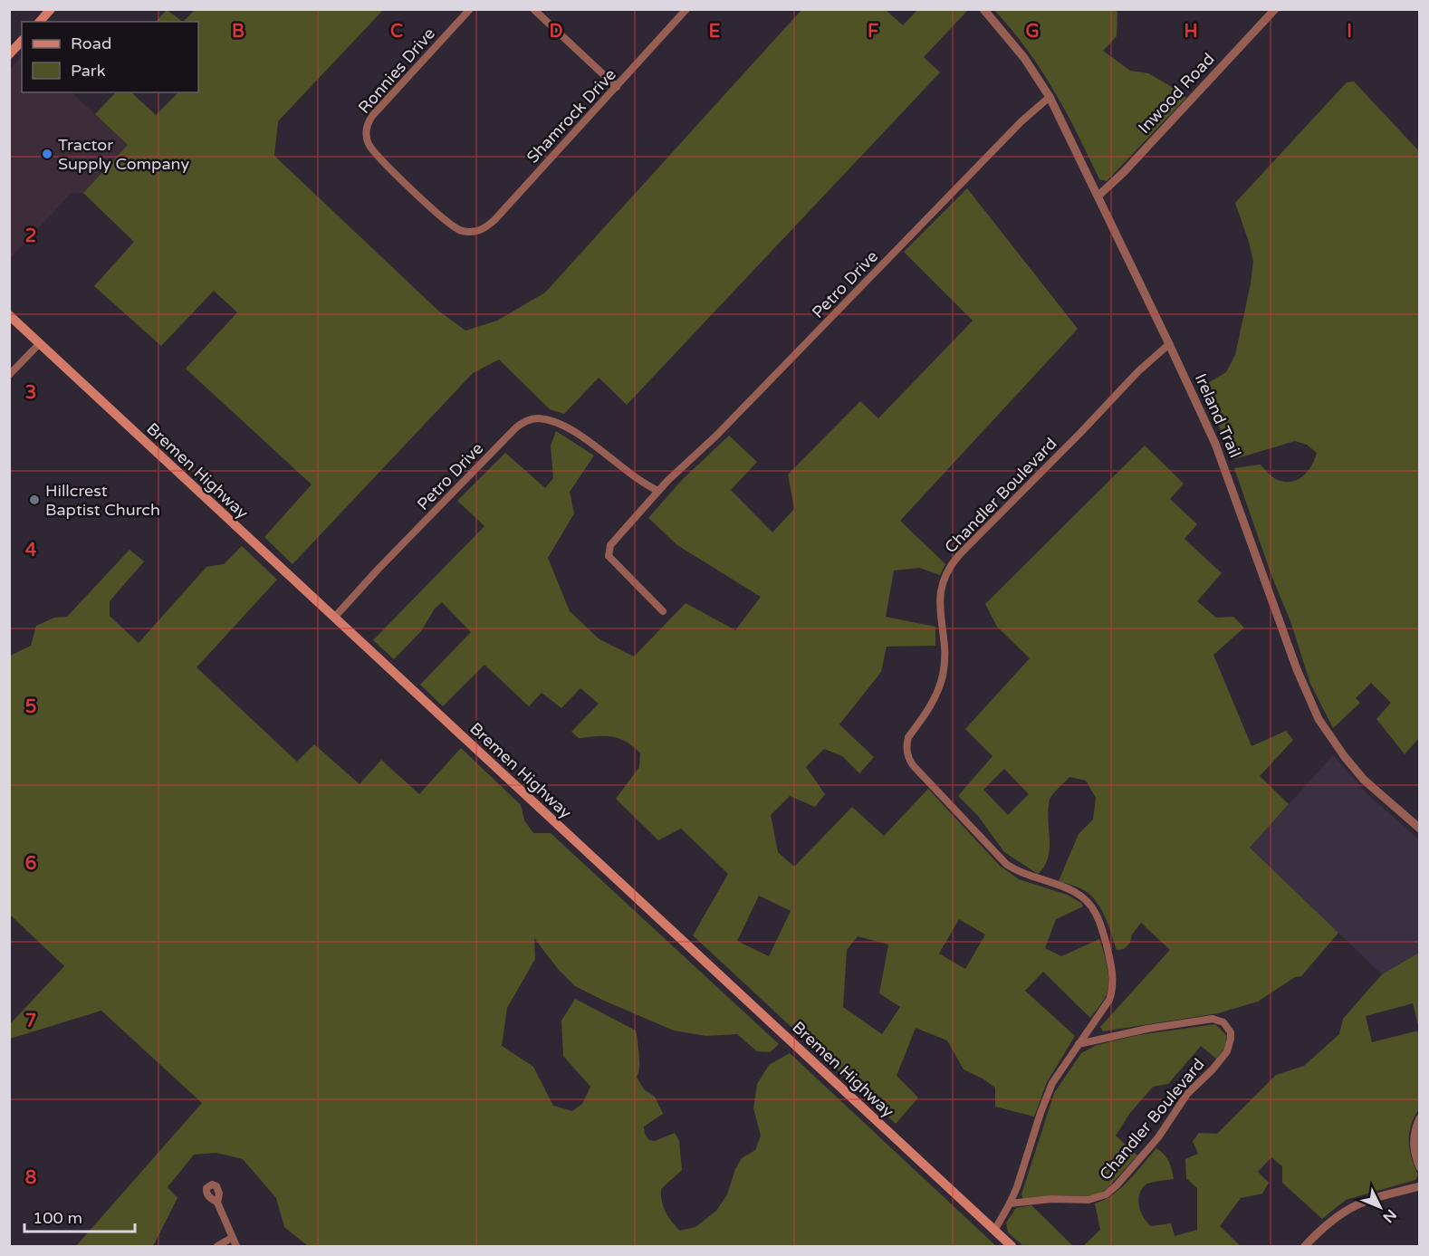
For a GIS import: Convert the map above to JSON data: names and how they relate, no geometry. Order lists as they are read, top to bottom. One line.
{"streets":{"main road":["Bremen Highway"],"street":["Ronnies Drive","Inwood Road","Shamrock Drive","Petro Drive","Ireland Trail","Chandler Boulevard"]},"crossings":[["Ronnies Drive","Shamrock Drive"],["Inwood Road","Ireland Trail"],["Petro Drive","Ireland Trail"],["Petro Drive","Bremen Highway"],["Ireland Trail","Chandler Boulevard"],["Bremen Highway","Chandler Boulevard"]],"places":["Tractor Supply Company","Hillcrest Baptist Church"],"legend":["Road","Park"],"scale_bar":"100 m","north":"bottom right","grid":{"columns":["B","C","D","E","F","G","H","I"],"rows":["2","3","4","5","6","7","8"]}}
